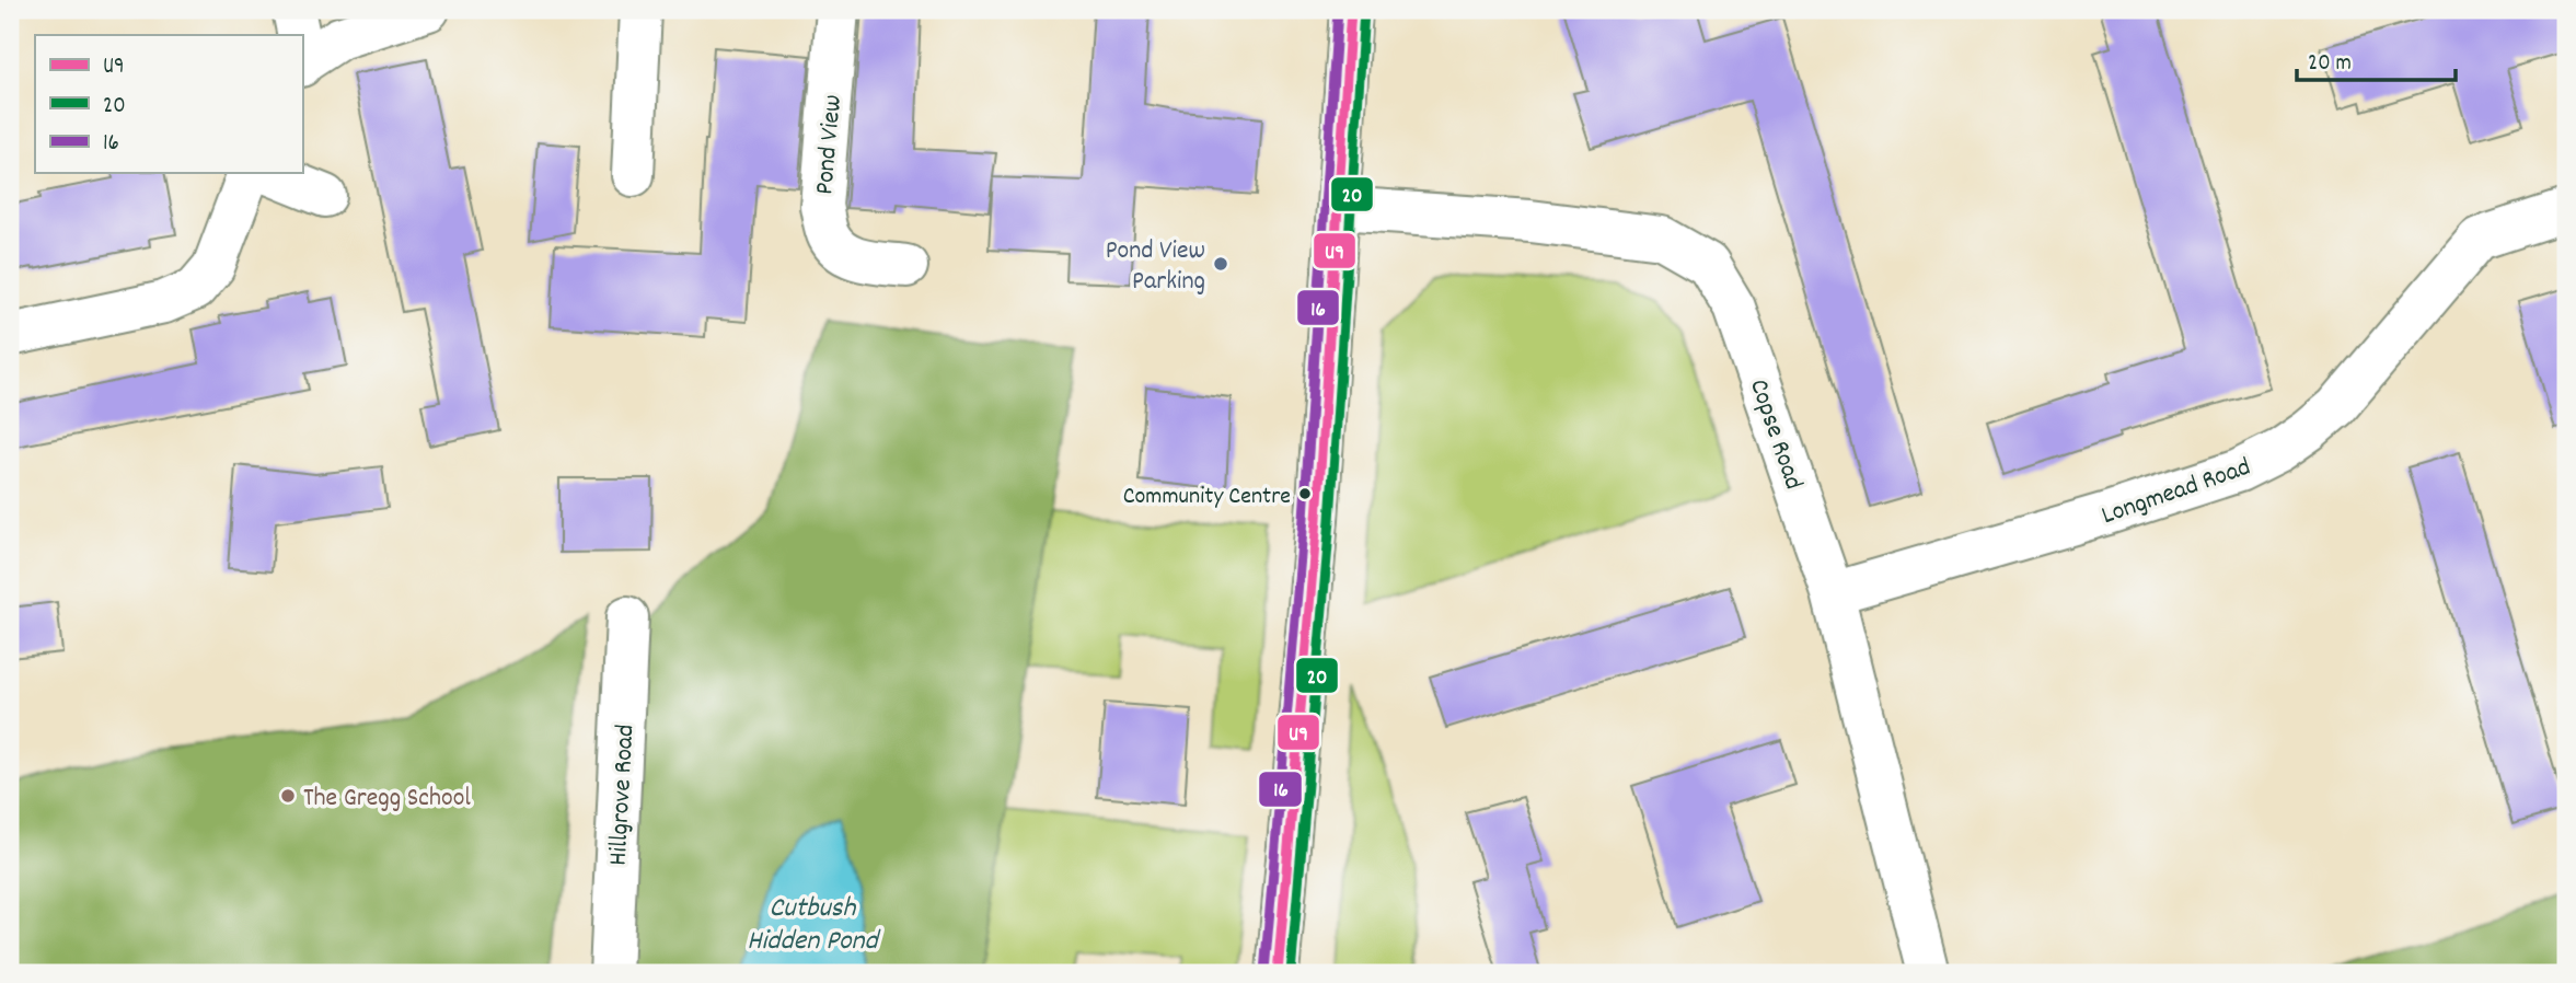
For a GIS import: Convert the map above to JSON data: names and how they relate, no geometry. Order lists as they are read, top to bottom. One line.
{"streets":{"street":["Pond View","Copse Road","Longmead Road","Hillgrove Road"]},"crossings":[["Copse Road","Longmead Road"]],"water":["Cutbush Hidden Pond"],"places":["Pond View Parking","Community Centre","The Gregg School"],"lines":["transit line U9","transit line 16","transit line 20"],"legend":["U9","20","16"],"scale_bar":"20 m"}
